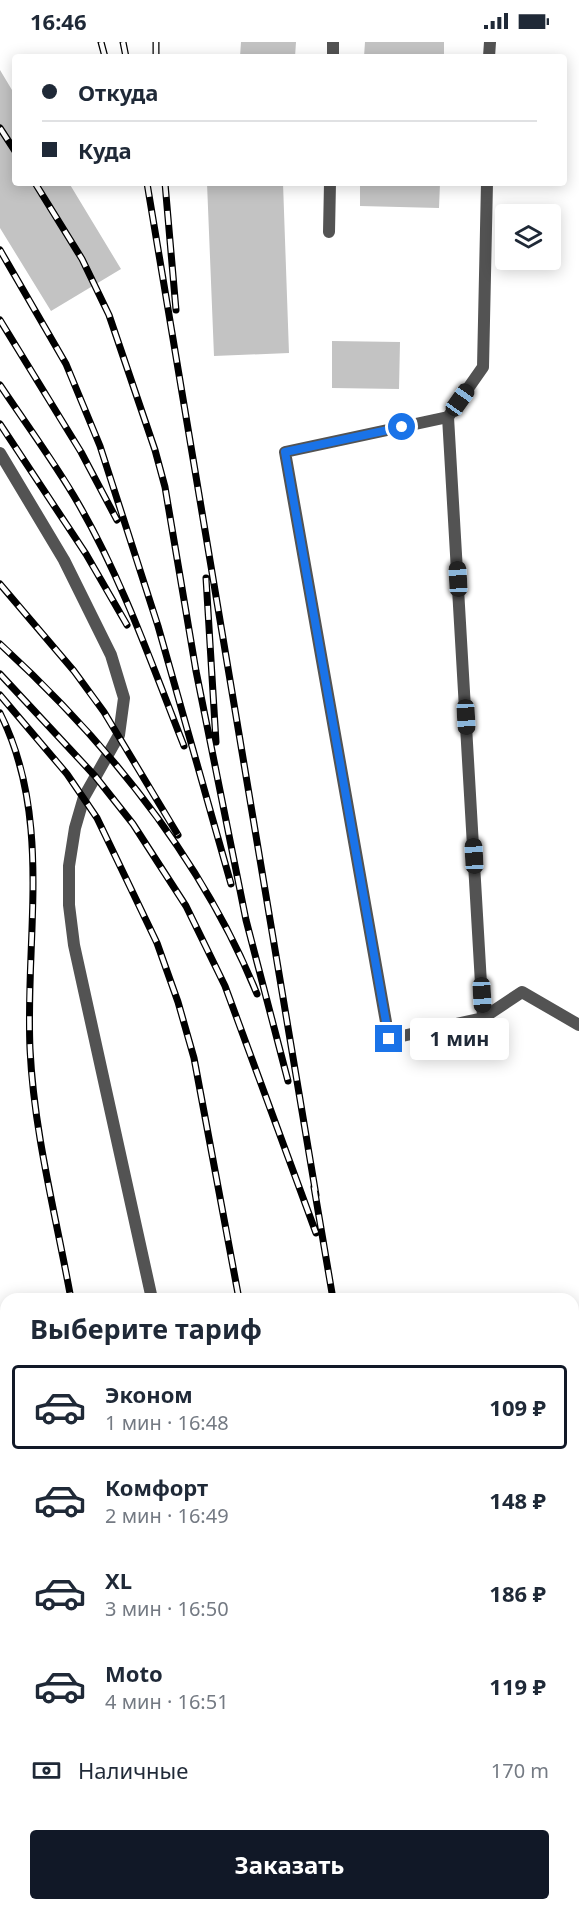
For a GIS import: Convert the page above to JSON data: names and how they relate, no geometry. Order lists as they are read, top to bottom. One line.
{"page":{"status":"16:46","banner":["Откуда","Куда"],"bubble":"1 мин","heading":"Выберите тариф","list":[{"name":"Эконом","note":"1 мин · 16:48","value":"109 ₽"},{"name":"Комфорт","note":"2 мин · 16:49","value":"148 ₽"},{"name":"XL","note":"3 мин · 16:50","value":"186 ₽"},{"name":"Moto","note":"4 мин · 16:51","value":"119 ₽"}],"pay":["Наличные","170 m"],"buttons":"Заказать"}}
